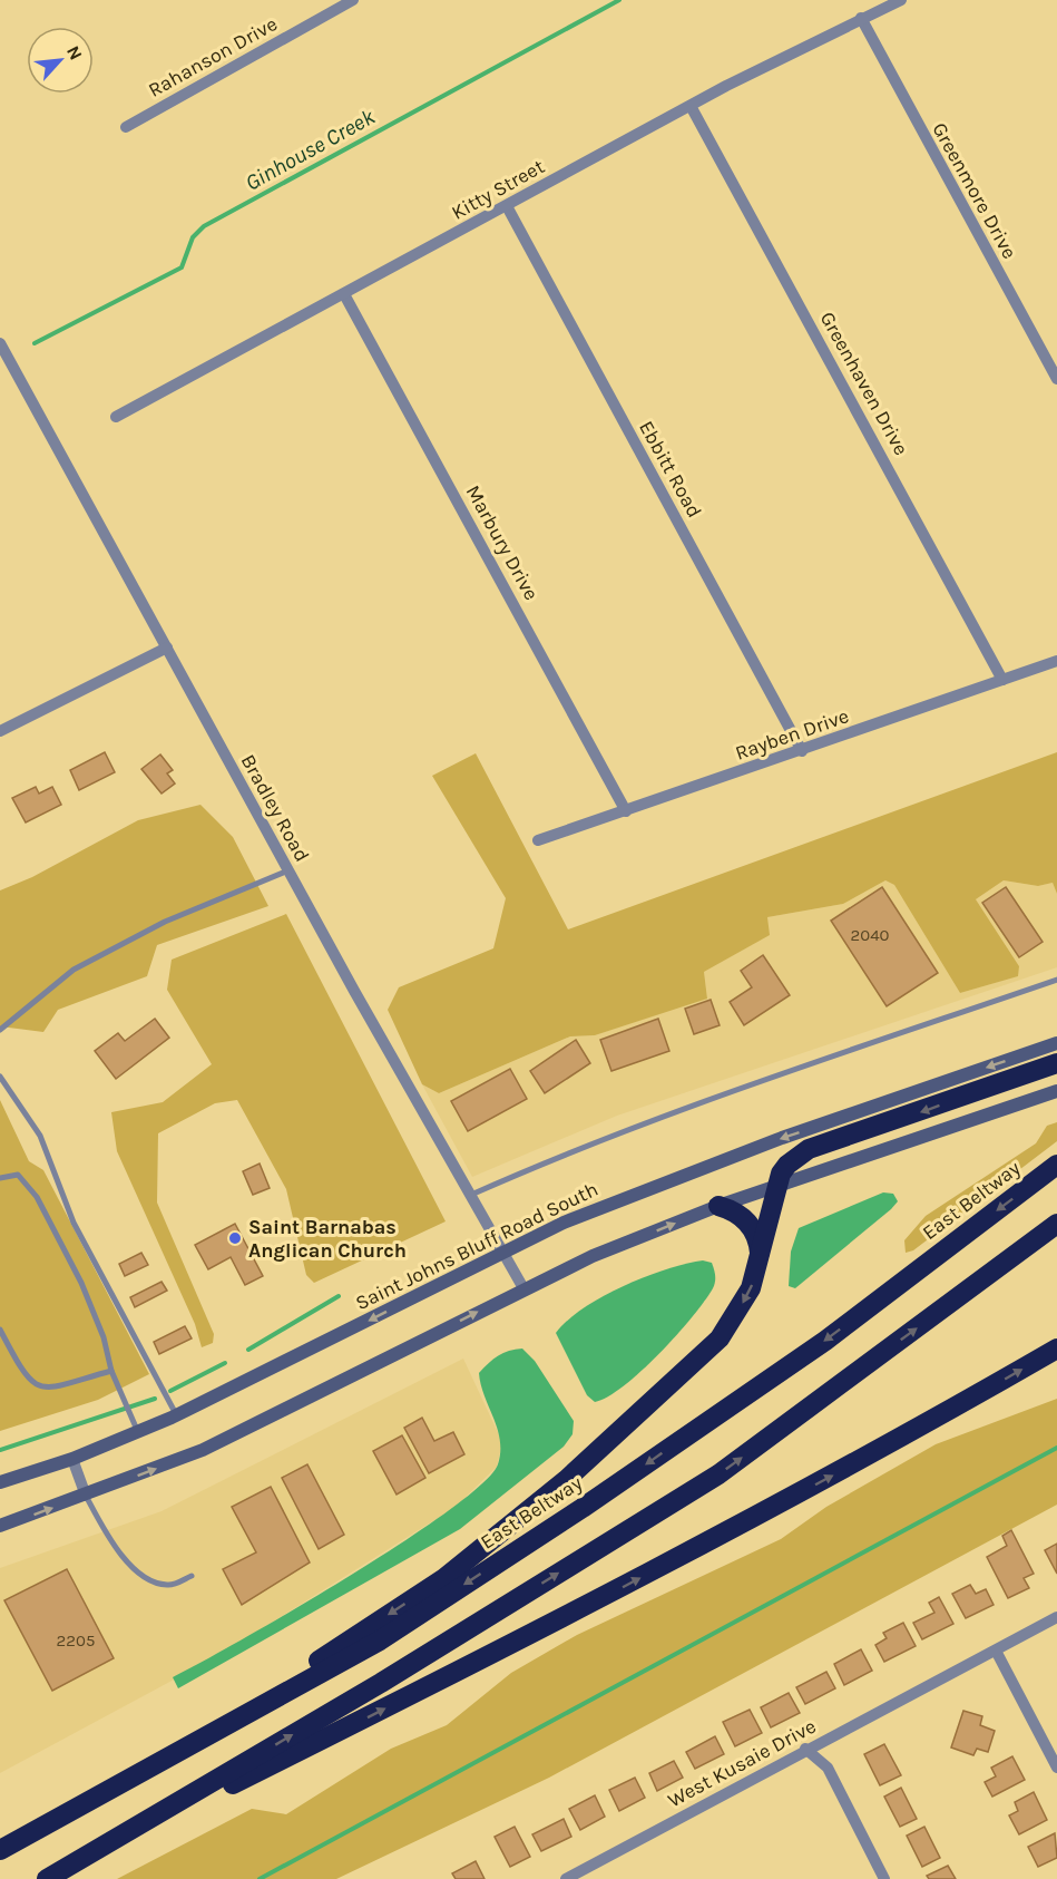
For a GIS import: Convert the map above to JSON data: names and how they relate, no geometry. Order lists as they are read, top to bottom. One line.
{"streets":{"highway":["East Beltway"],"main road":["Saint Johns Bluff Road South"],"street":["Rahanson Drive","Kitty Street","Greenmore Drive","Greenhaven Drive","Ebbitt Road","Marbury Drive","Rayben Drive","Bradley Road","West Kusaie Drive"]},"crossings":[["Kitty Street","Greenmore Drive"],["Kitty Street","Greenhaven Drive"],["Kitty Street","Ebbitt Road"],["Kitty Street","Marbury Drive"],["Greenhaven Drive","Rayben Drive"],["Ebbitt Road","Rayben Drive"],["Marbury Drive","Rayben Drive"],["Bradley Road","Saint Johns Bluff Road South"]],"water":["Ginhouse Creek"],"places":["Saint Barnabas Anglican Church"],"house_numbers":["2040","2205"],"north":"top right"}
